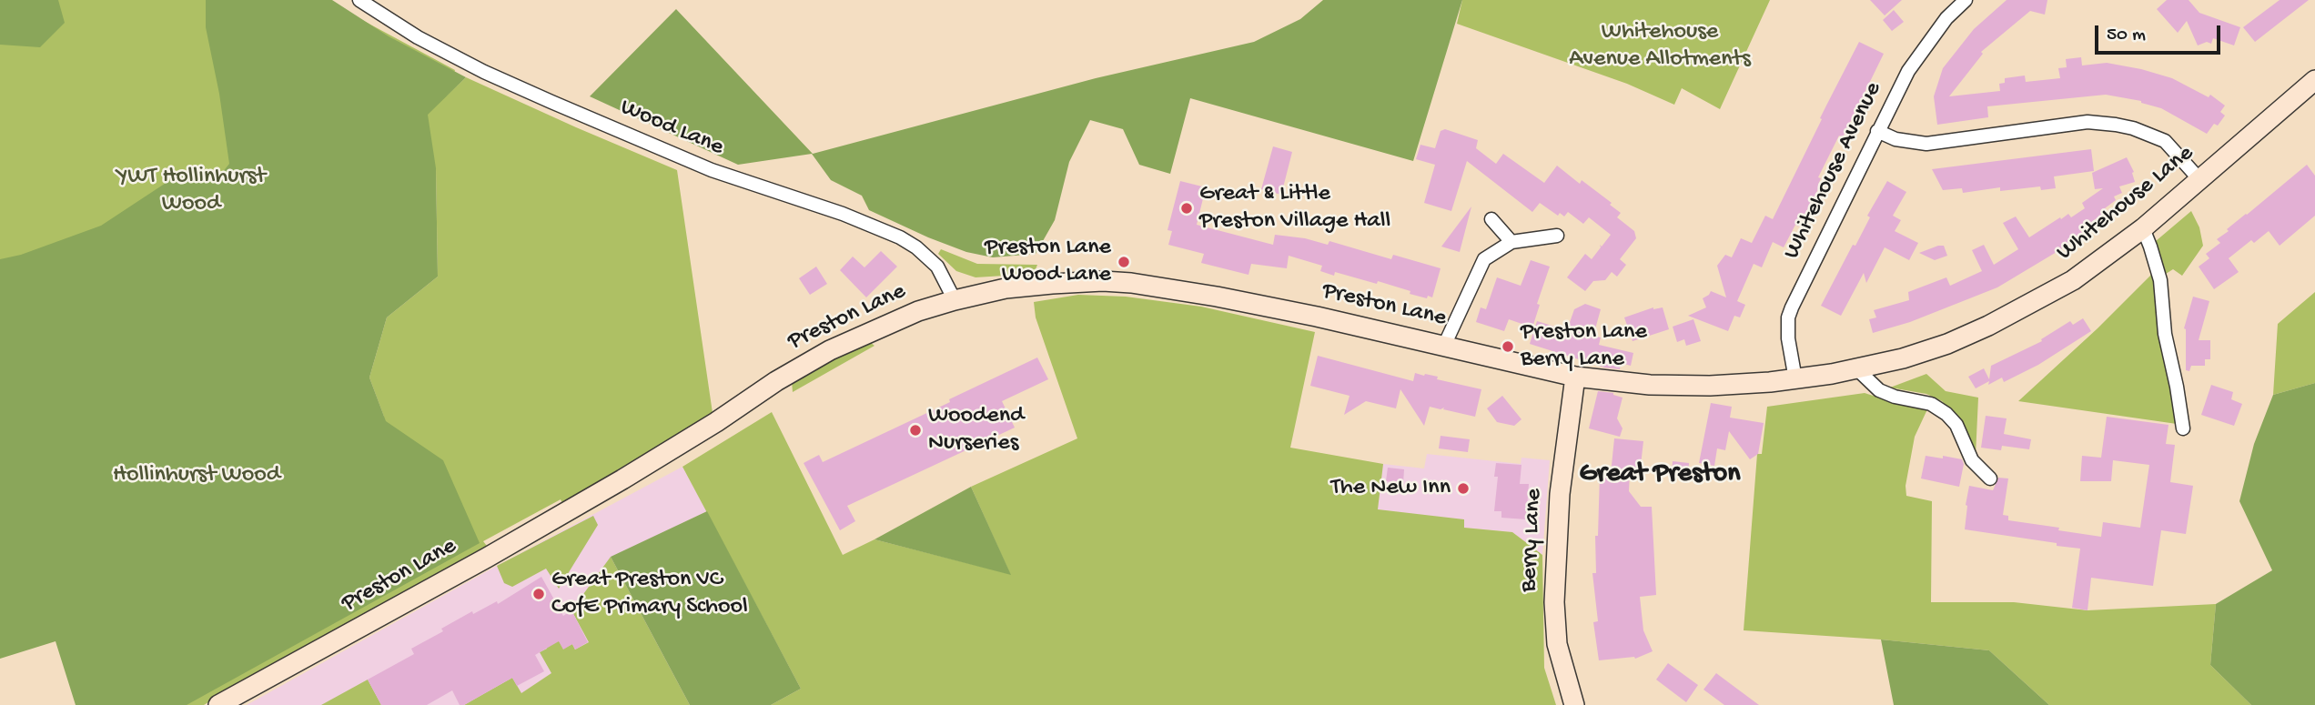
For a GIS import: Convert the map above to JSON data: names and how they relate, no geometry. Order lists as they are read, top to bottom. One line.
{"streets":{"street":["Wood Lane","Whitehouse Avenue","Whitehouse Lane","Preston Lane","Berry Lane"]},"crossings":[["Wood Lane","Preston Lane"],["Whitehouse Avenue","Whitehouse Lane"],["Whitehouse Lane","Preston Lane"],["Whitehouse Lane","Berry Lane"],["Preston Lane","Berry Lane"]],"districts":["Great Preston"],"parks":["Whitehouse Avenue Allotments","YWT Hollinhurst Wood","Hollinhurst Wood"],"places":["Great & Little Preston Village Hall","Preston Lane Wood Lane","Preston Lane Berry Lane","Woodend Nurseries","The New Inn","Great Preston VC CofE Primary School"],"scale_bar":"50 m"}
